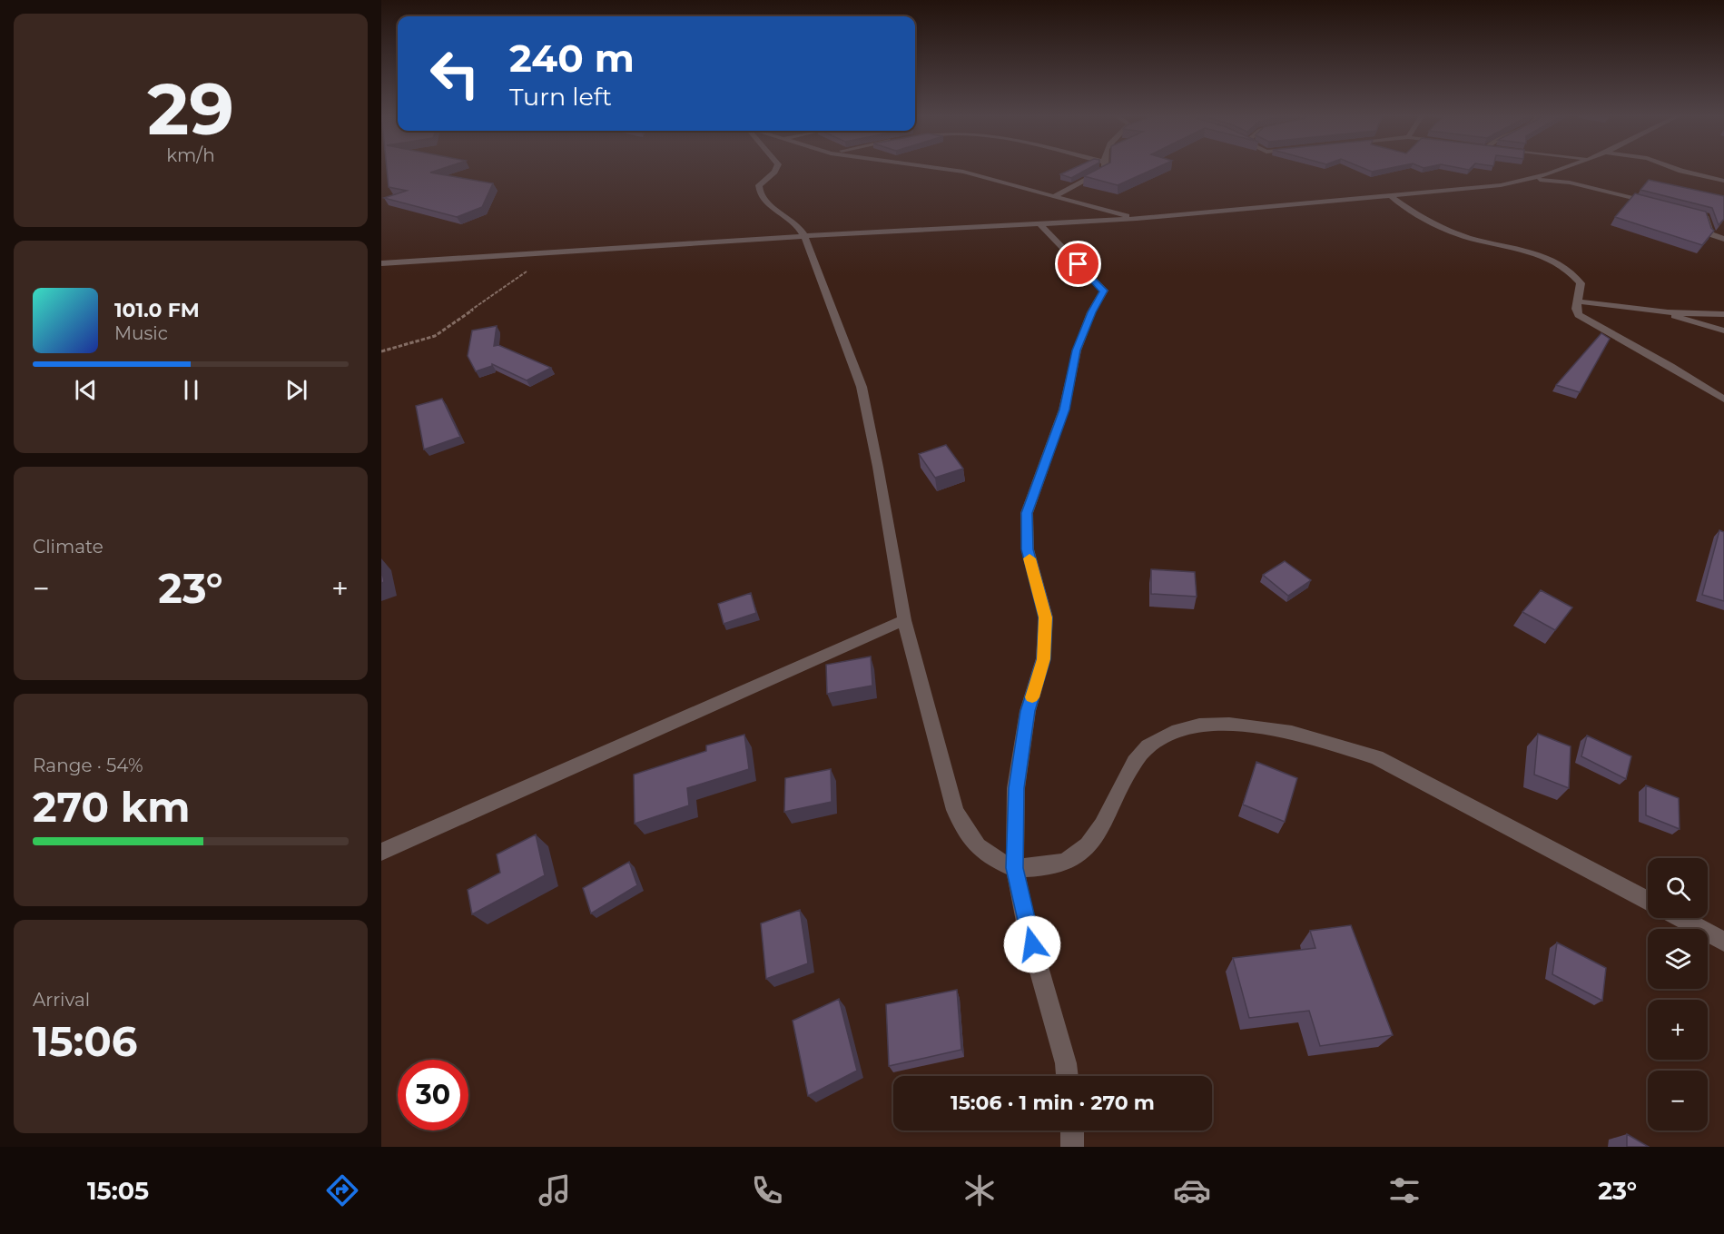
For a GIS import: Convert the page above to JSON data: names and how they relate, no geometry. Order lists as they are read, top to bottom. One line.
{"page":{"tile":[["29","km/h"],"Climate",["Range · 54%","270 km"],["Arrival","15:06"]],"turn":["240 m","Turn left"],"song":["101.0 FM","Music"],"heat":["−","23°","+"],"map_buttons":["+","−"],"limit":"30","trip":"15:06 · 1 min · 270 m","tabs":["15:05","23°"]}}
